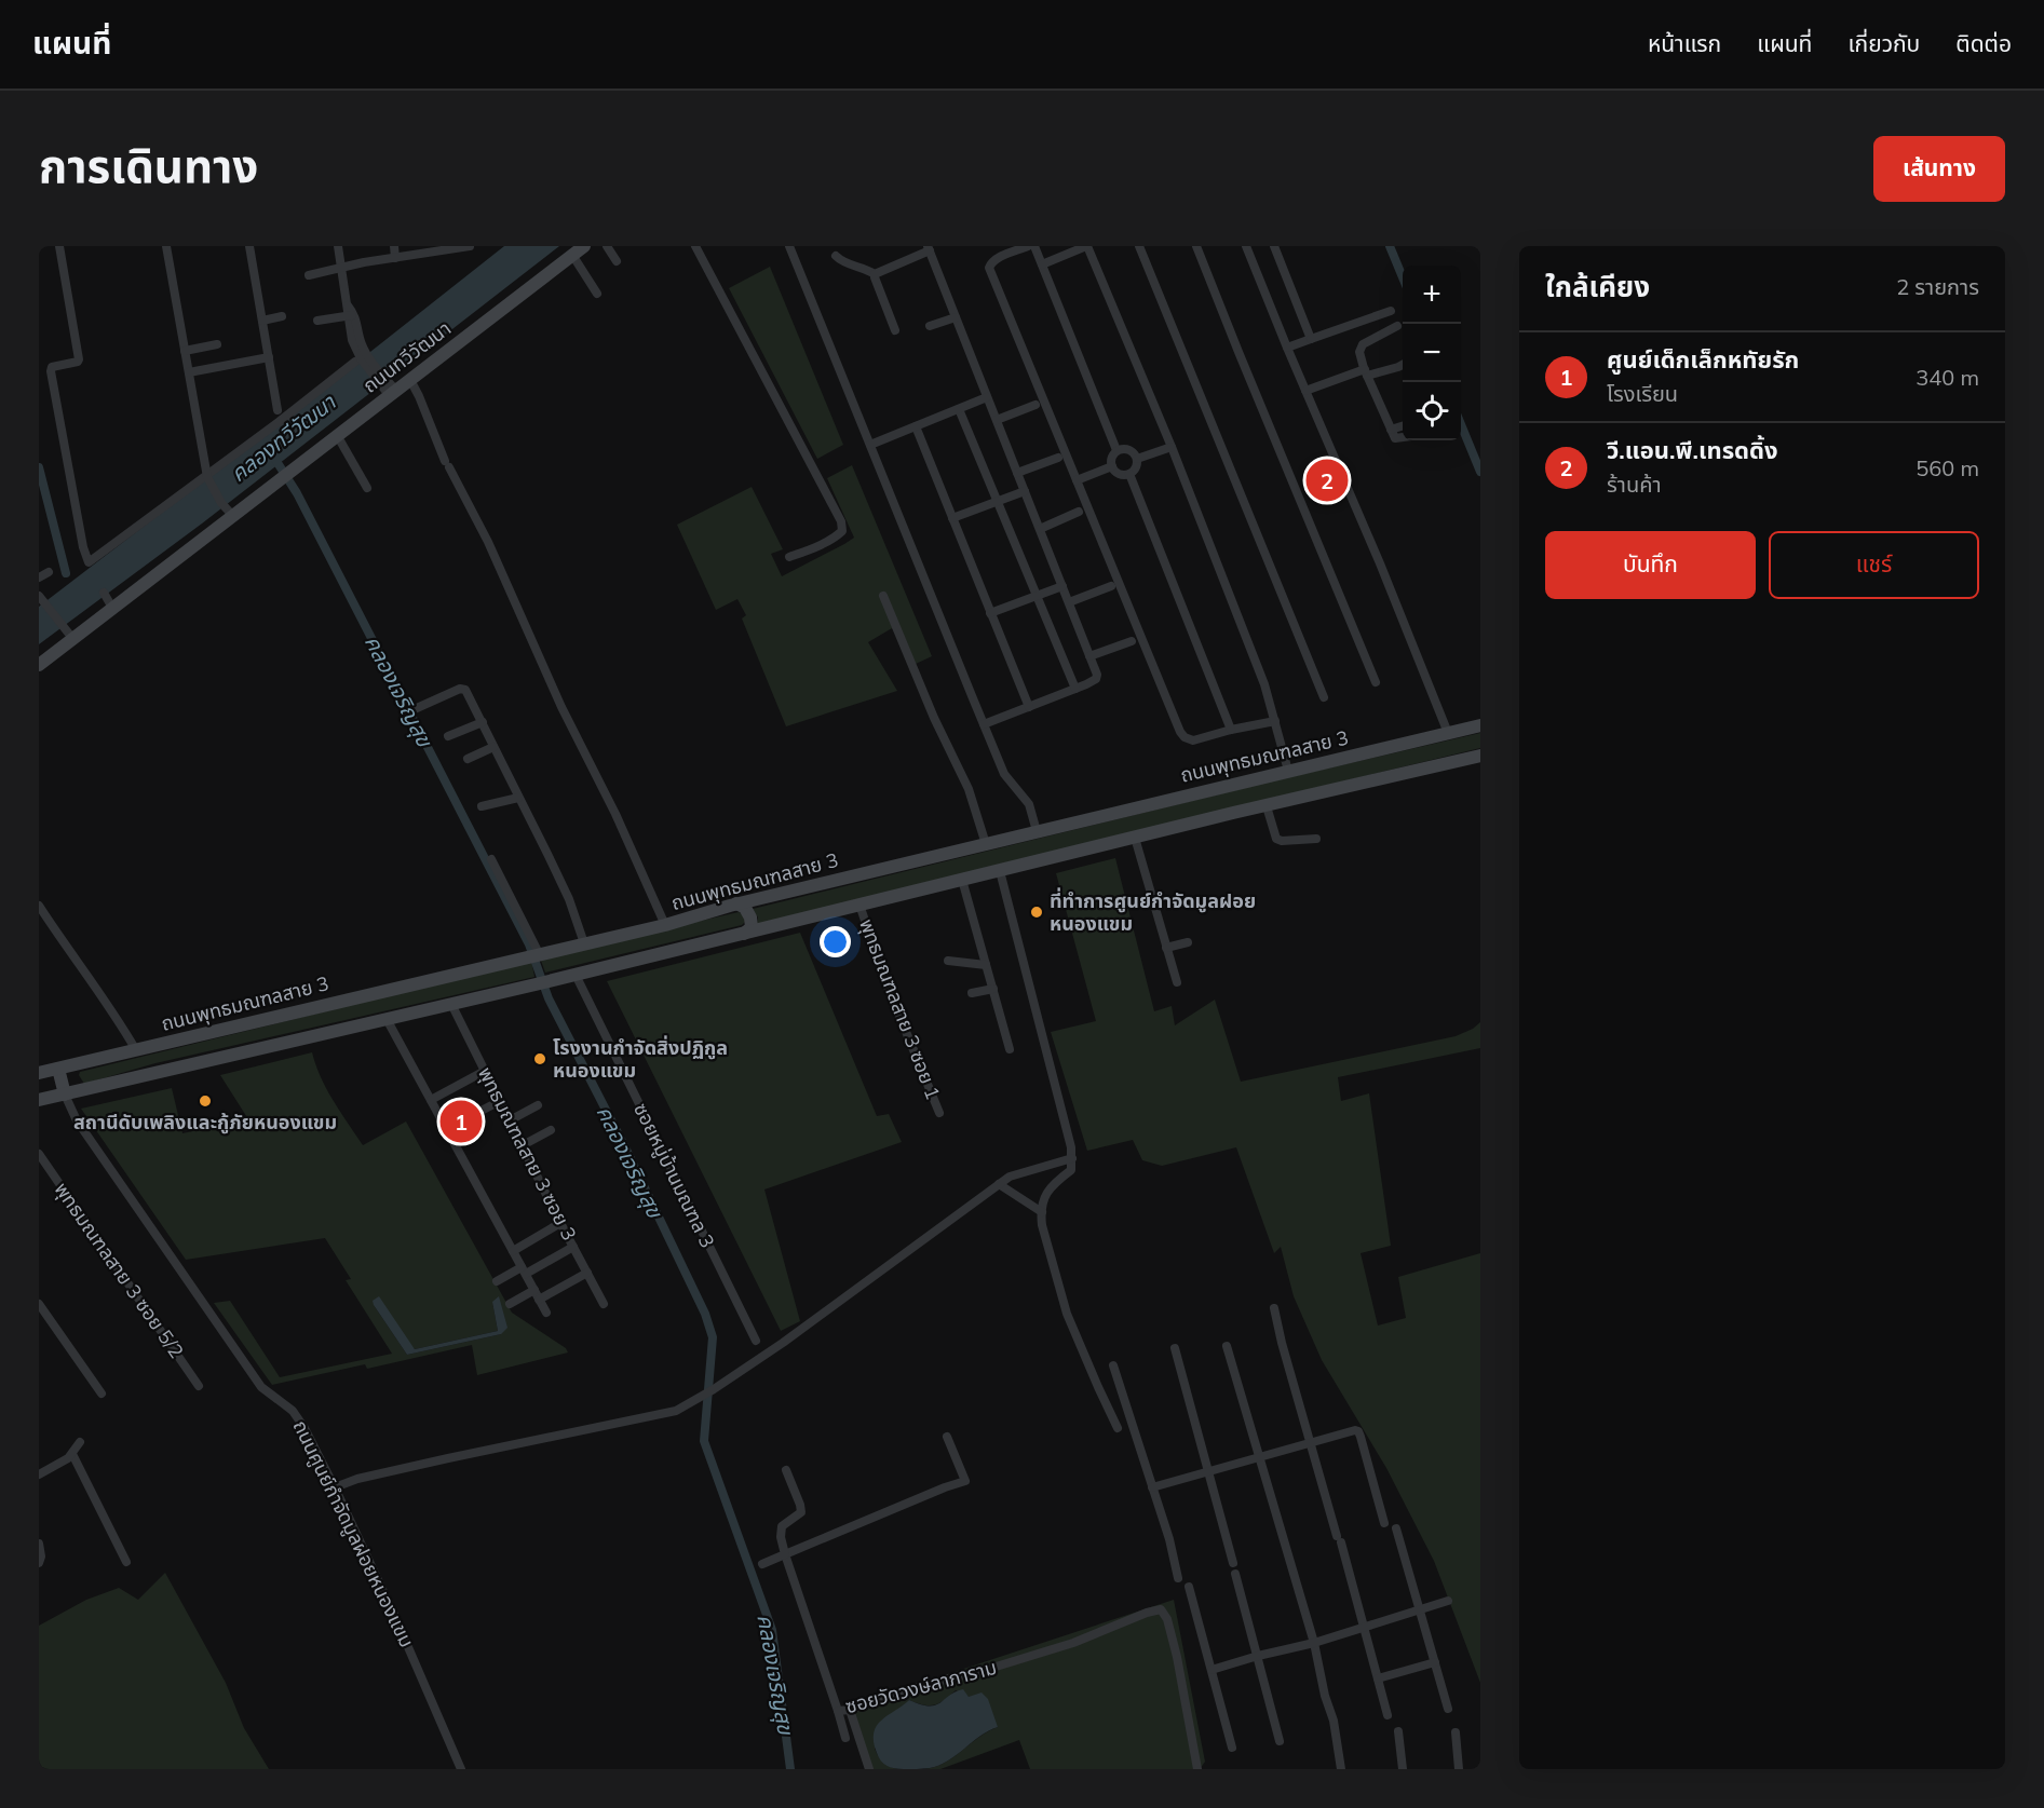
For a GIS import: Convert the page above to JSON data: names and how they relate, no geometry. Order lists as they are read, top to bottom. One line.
{"streets":{"main road":["ถนนทวีวัฒนา","ถนนพุทธมณฑลสาย 3"],"street":["พุทธมณฑลสาย 3 ซอย 1","พุทธมณฑลสาย 3 ซอย 3","ซอยหมู่บ้านมณฑล 3","พุทธมณฑลสาย 3 ซอย 5/2","ถนนศูนย์กำจัดมูลฝอยหนองแขม","ซอยวัดวงษ์ลาภาราม"]},"water":["คลองทวีวัฒนา","คลองเจริญสุข"],"places":["ที่ทำการศูนย์กำจัดมูลฝอย หนองแขม","โรงงานกำจัดสิ่งปฏิกูล หนองแขม","สถานีดับเพลิงและกู้ภัยหนองแขม"],"page":{"header":"แผนที่","nav":["หน้าแรก","แผนที่","เกี่ยวกับ","ติดต่อ"],"title":"การเดินทาง","buttons":["เส้นทาง",["บันทึก","แชร์"]],"heading":["ใกล้เคียง","2 รายการ"],"map_buttons":["+","−"],"list":[{"mark":"1","name":"ศูนย์เด็กเล็กหทัยรัก","note":"โรงเรียน","value":"340 m"},{"mark":"2","name":"วี.แอน.พี.เทรดดิ้ง","note":"ร้านค้า","value":"560 m"}],"pins":["2","1"]}}
